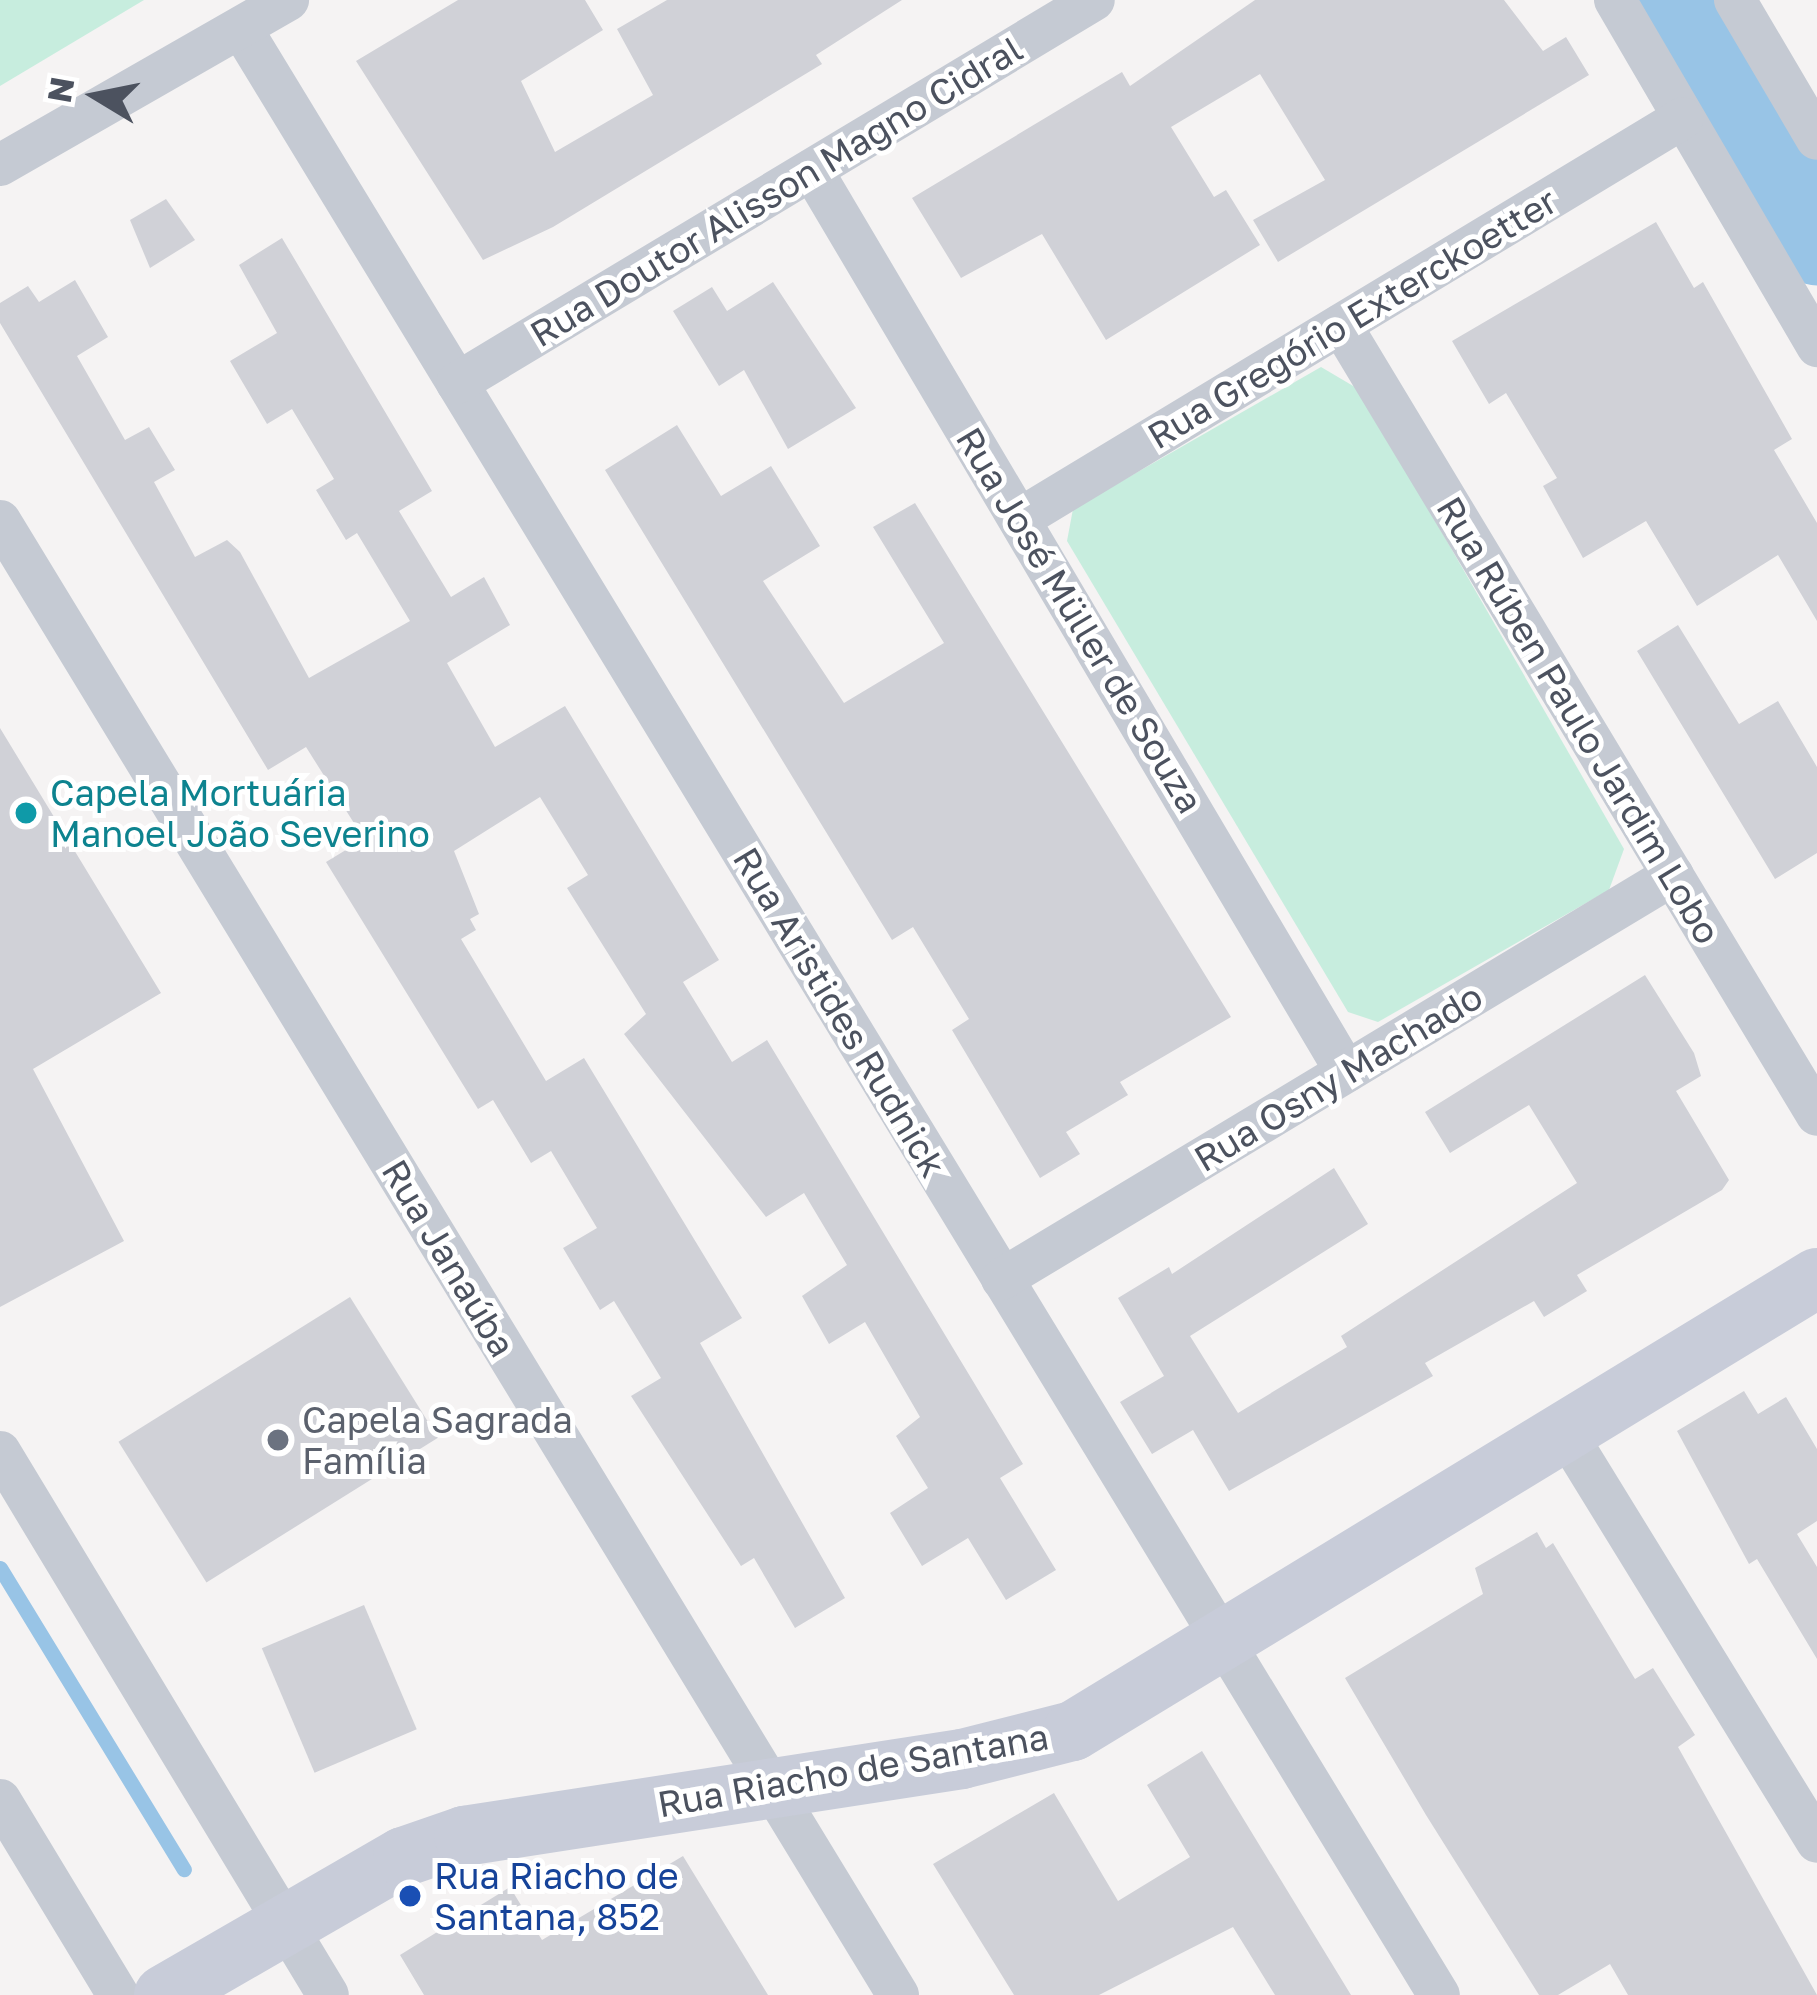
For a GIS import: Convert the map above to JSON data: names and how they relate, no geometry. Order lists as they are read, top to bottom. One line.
{"streets":{"street":["Rua Doutor Alisson Magno Cidral","Rua Gregório Exterckoetter","Rua José Müller de Souza","Rua Rúben Paulo Jardim Lobo","Rua Aristides Rudnick","Rua Osny Machado","Rua Janaúba","Rua Riacho de Santana"]},"crossings":[["Rua Doutor Alisson Magno Cidral","Rua José Müller de Souza"],["Rua Doutor Alisson Magno Cidral","Rua Aristides Rudnick"],["Rua Gregório Exterckoetter","Rua José Müller de Souza"],["Rua Gregório Exterckoetter","Rua Rúben Paulo Jardim Lobo"],["Rua José Müller de Souza","Rua Osny Machado"],["Rua Rúben Paulo Jardim Lobo","Rua Osny Machado"],["Rua Aristides Rudnick","Rua Osny Machado"],["Rua Aristides Rudnick","Rua Riacho de Santana"],["Rua Janaúba","Rua Riacho de Santana"]],"places":["Capela Mortuária Manoel João Severino","Capela Sagrada Família","Rua Riacho de Santana, 852"],"north":"left"}
